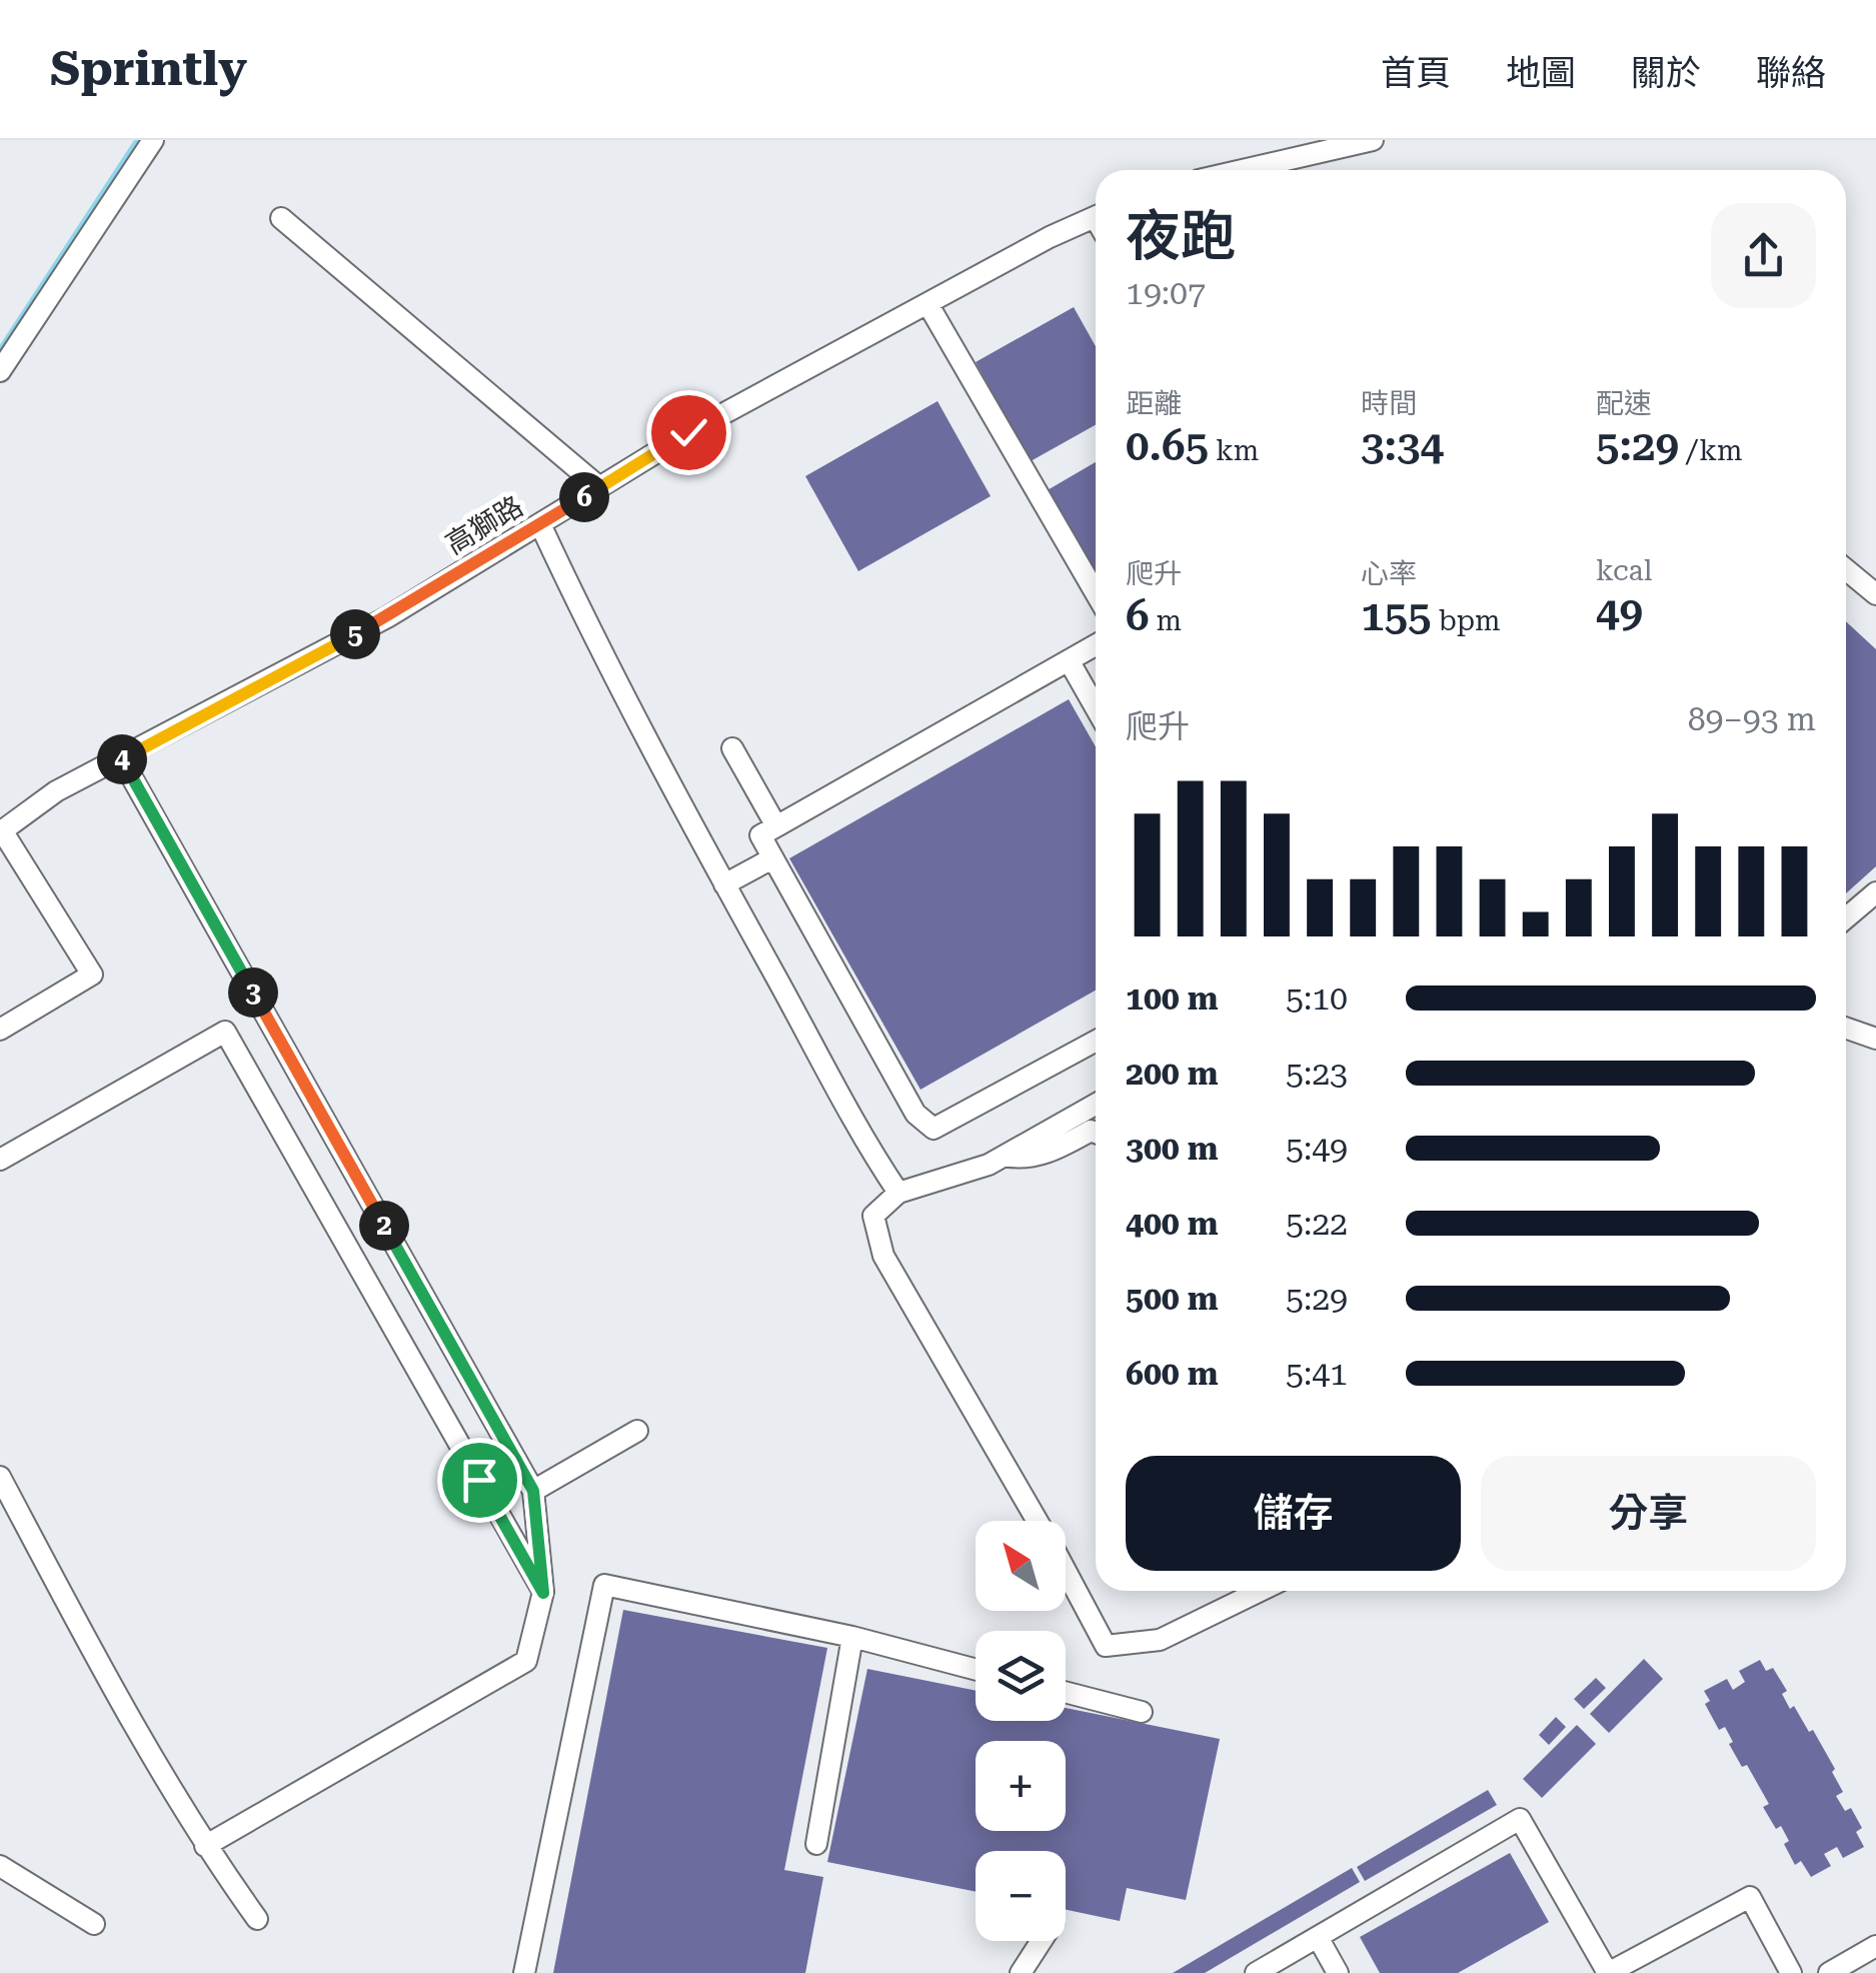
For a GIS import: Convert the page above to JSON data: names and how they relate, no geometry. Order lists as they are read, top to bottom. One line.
{"streets":{"street":["高獅路"]},"north":"top left","page":{"header":"Sprintly","nav":["首頁","地圖","關於","聯絡"],"heading":["夜跑","19:07"],"stats":[["距離","0.65 km"],["時間","3:34"],["配速","5:29 /km"],["爬升","6 m"],["心率","155 bpm"],["kcal","49"]],"pins":["6","5","4","3","2"],"chart":["爬升","89–93 m"],"list":[{"name":"100 m","note":"5:10"},{"name":"200 m","note":"5:23"},{"name":"300 m","note":"5:49"},{"name":"400 m","note":"5:22"},{"name":"500 m","note":"5:29"},{"name":"600 m","note":"5:41"}],"buttons":["儲存","分享"],"map_buttons":["+","−"]}}
